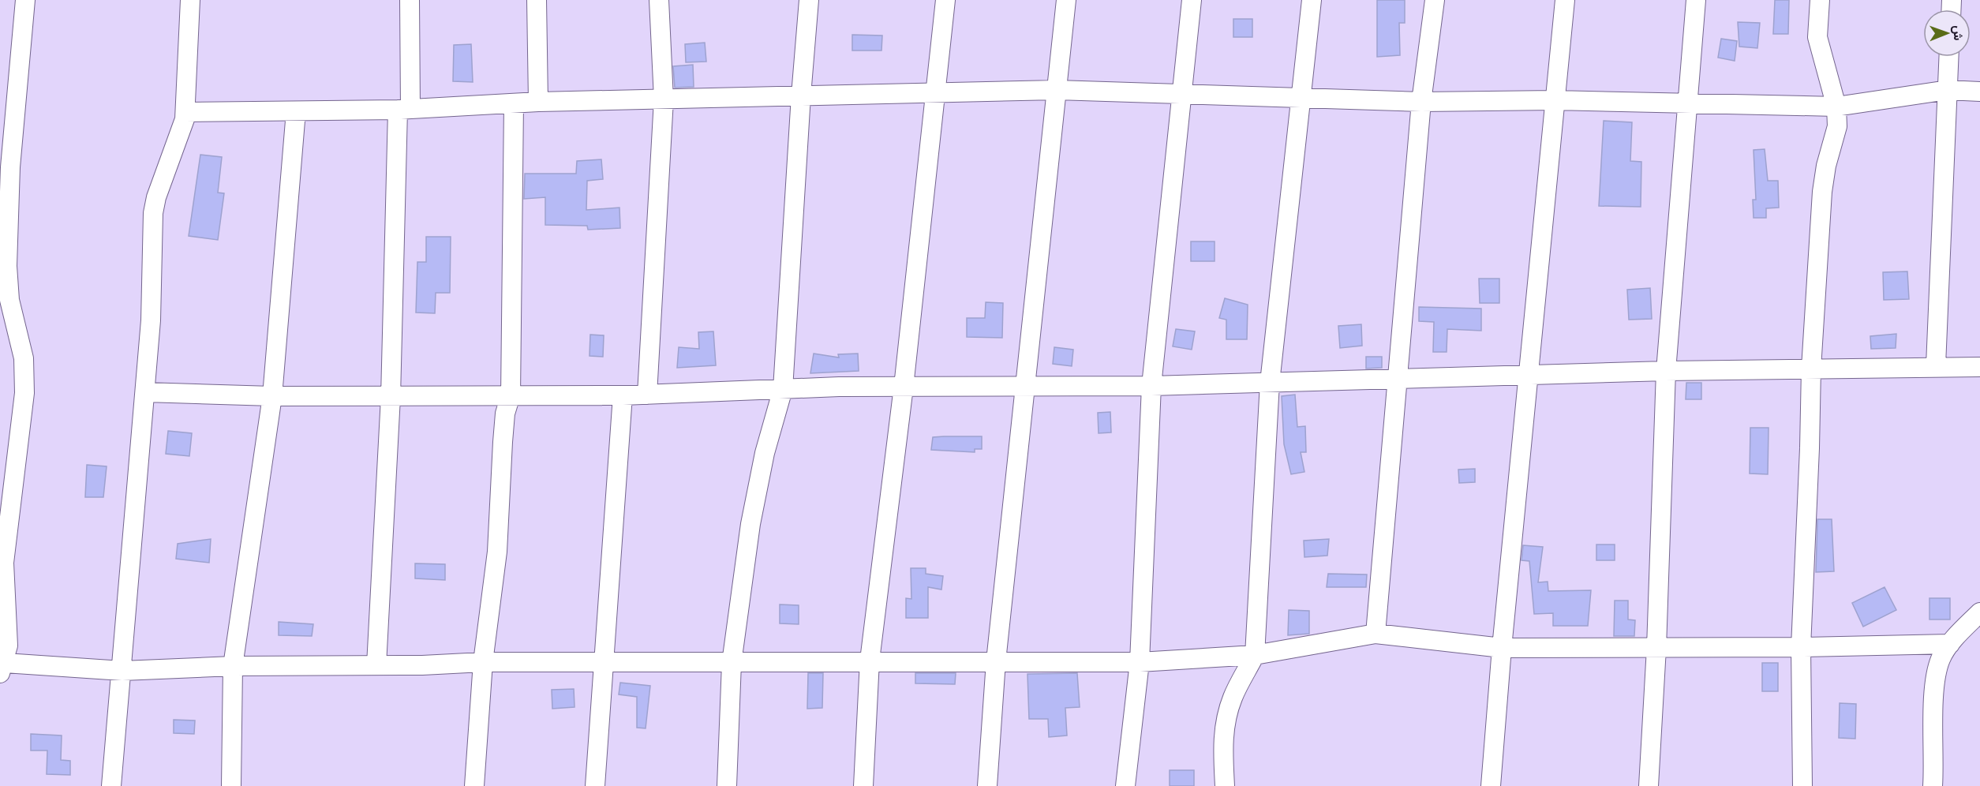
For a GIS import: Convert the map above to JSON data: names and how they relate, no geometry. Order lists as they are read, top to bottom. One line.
{"north":"right"}
